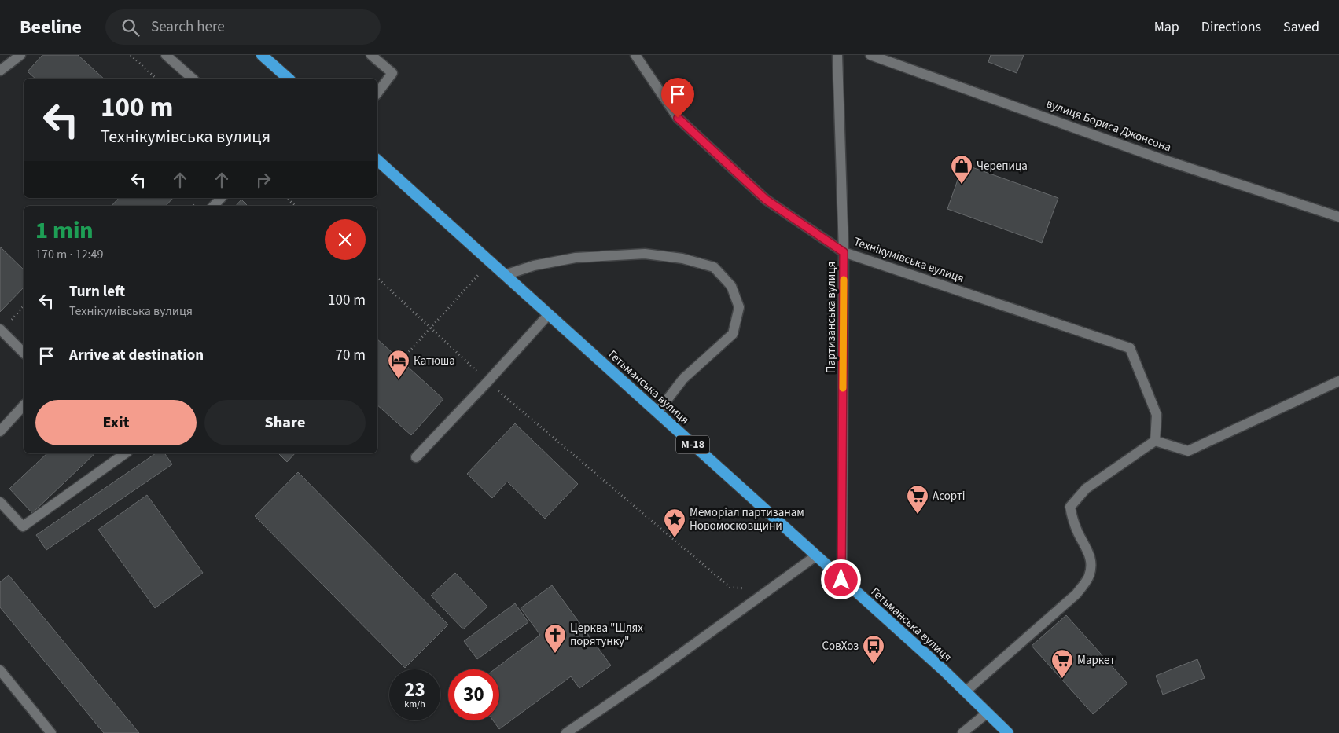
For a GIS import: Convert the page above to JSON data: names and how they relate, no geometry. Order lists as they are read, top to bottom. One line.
{"streets":{"highway":["Гетьманська вулиця","М-18"],"street":["вулиця Бориса Джонсона","Технікумівська вулиця","Партизанська вулиця"]},"crossings":[["Технікумівська вулиця","Партизанська вулиця"],["Партизанська вулиця","Гетьманська вулиця"]],"places":{"shop":["Черепица"],"hotel":["Катюша"],"supermarket":["Асорті","Маркет"],"place":["Меморіал партизанам Новомосковщини"],"church":["Церква \"Шлях порятунку\""],"bus stop":["СовХоз"]},"page":{"header":"Beeline","search":"Search here","nav":["Map","Directions","Saved"],"turn":["100 m","Технікумівська вулиця"],"heading":["1 min","170 m · 12:49"],"list":[{"name":"Turn left","note":"Технікумівська вулиця","value":"100 m"},{"name":"Arrive at destination","value":"70 m"}],"buttons":["Exit","Share"],"speed":"23 km/h","limit":"30"}}
